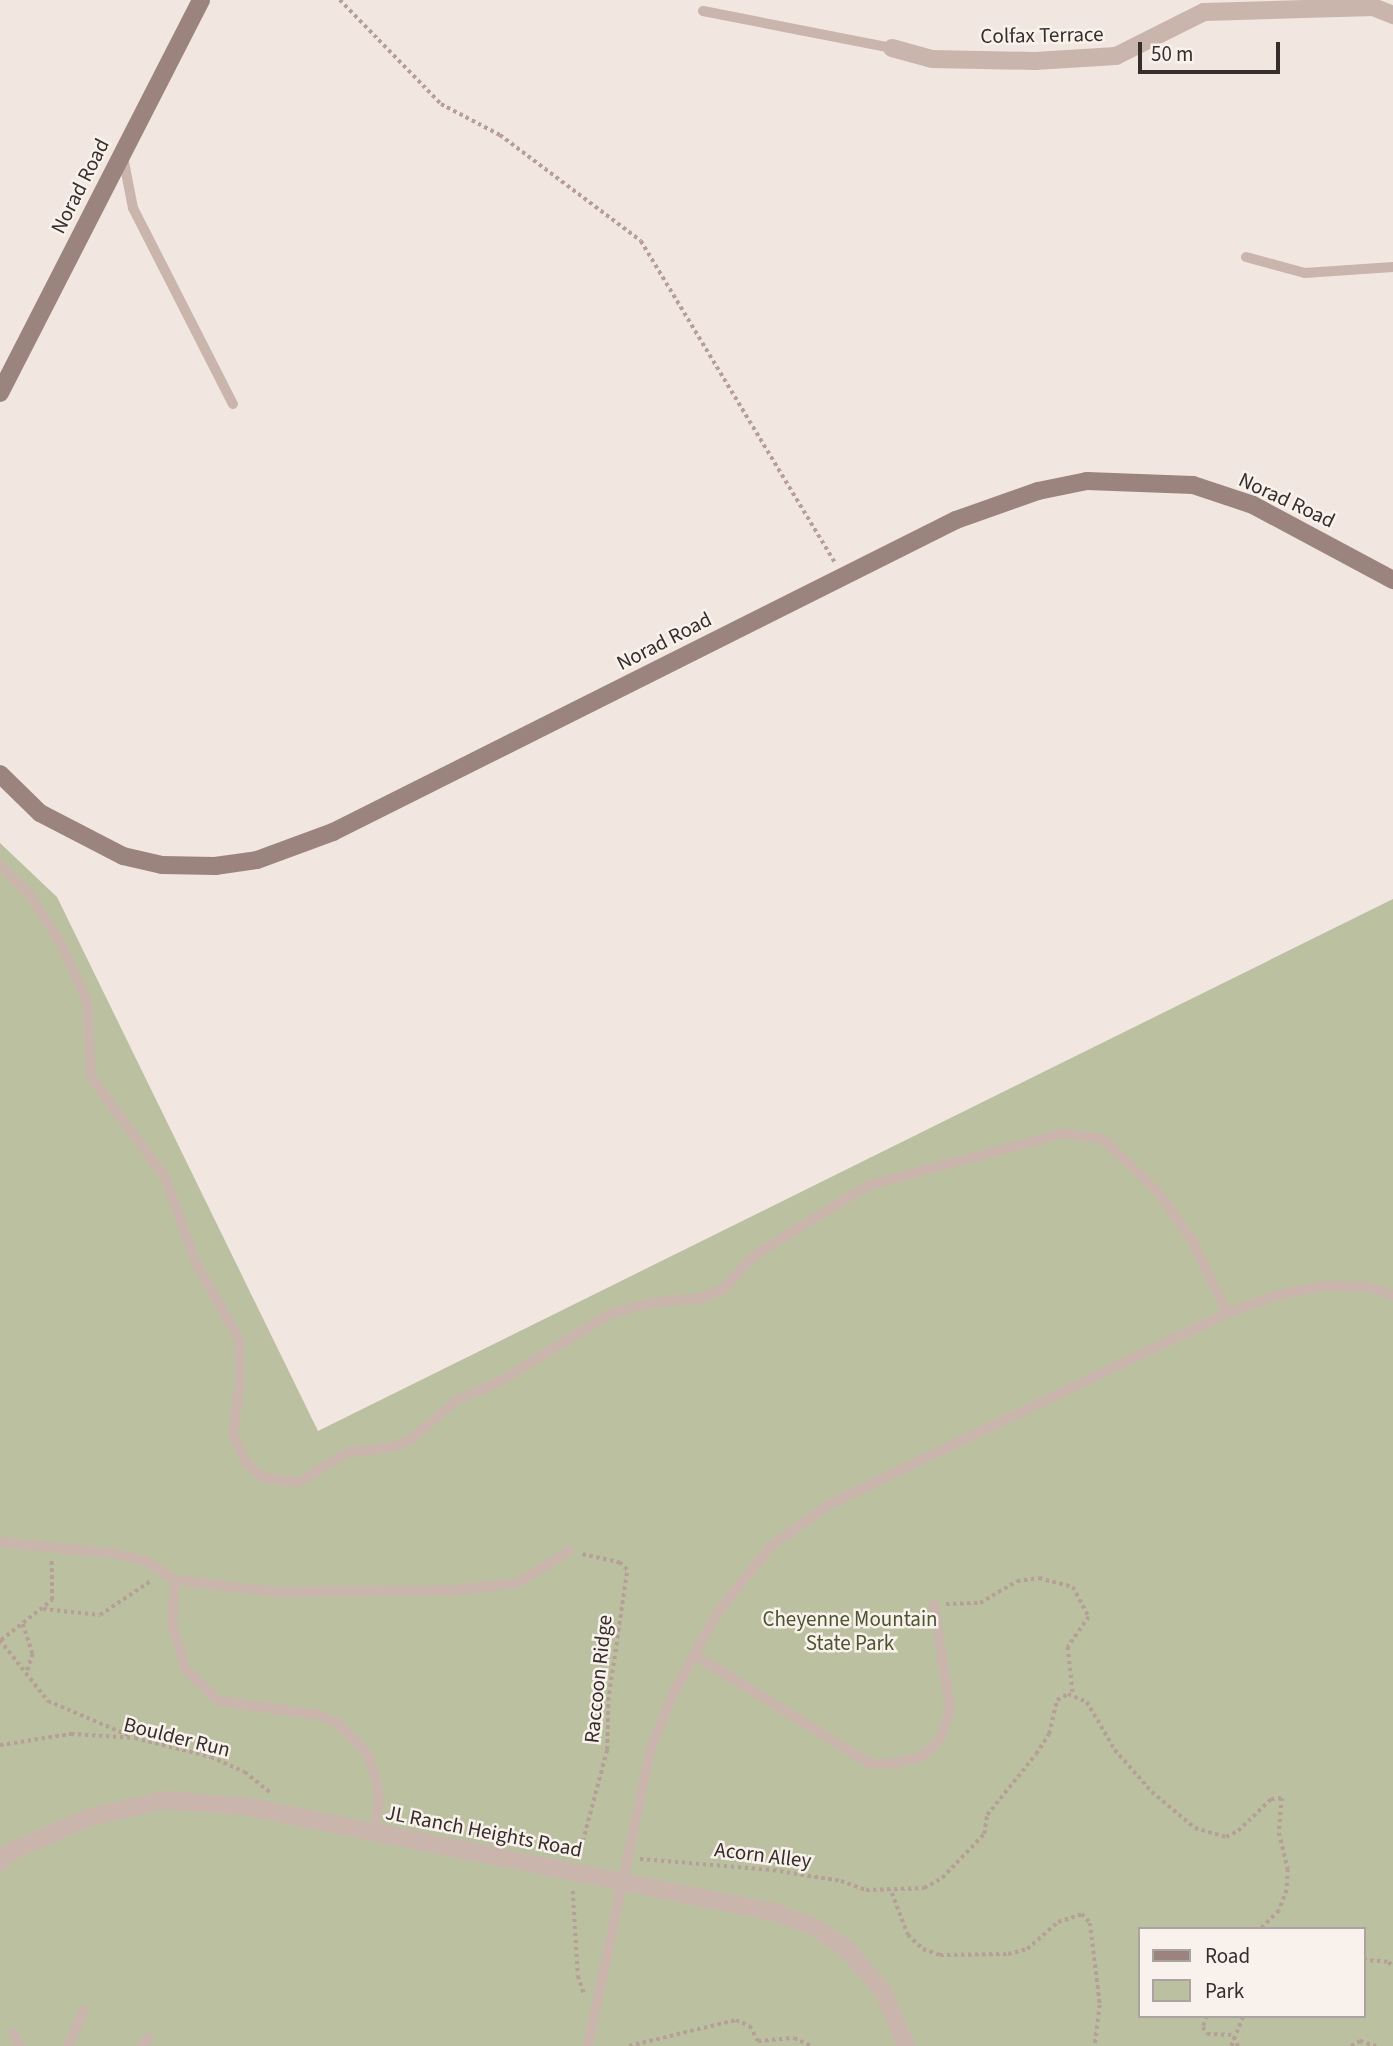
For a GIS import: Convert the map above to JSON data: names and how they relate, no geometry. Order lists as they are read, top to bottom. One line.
{"streets":{"street":["Colfax Terrace","Norad Road","JL Ranch Heights Road"],"path":["Raccoon Ridge","Boulder Run","Acorn Alley"]},"crossings":[["Raccoon Ridge","JL Ranch Heights Road"],["Boulder Run","JL Ranch Heights Road"]],"parks":["Cheyenne Mountain State Park"],"legend":["Road","Park"],"scale_bar":"50 m"}
